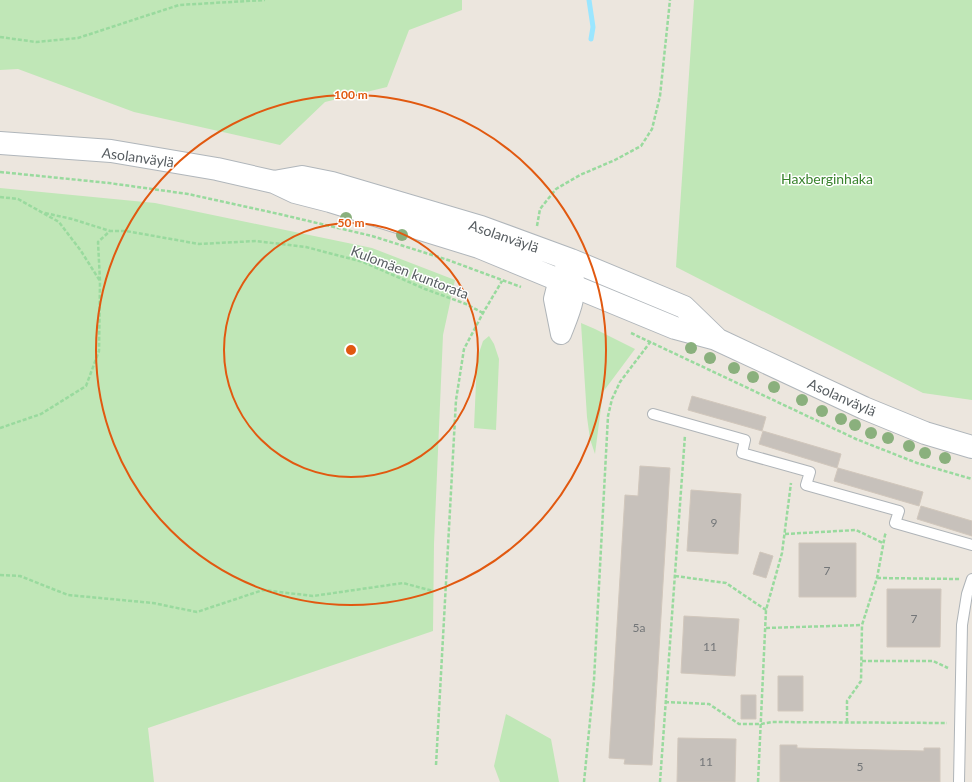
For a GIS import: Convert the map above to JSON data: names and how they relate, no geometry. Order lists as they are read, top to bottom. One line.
{"streets":{"main road":["Asolanväylä"],"path":["Kulomäen kuntorata"]},"parks":["Haxberginhaka"],"house_numbers":["9","7","7","5a","11","11","5"],"rings":["100 m","50 m"]}
